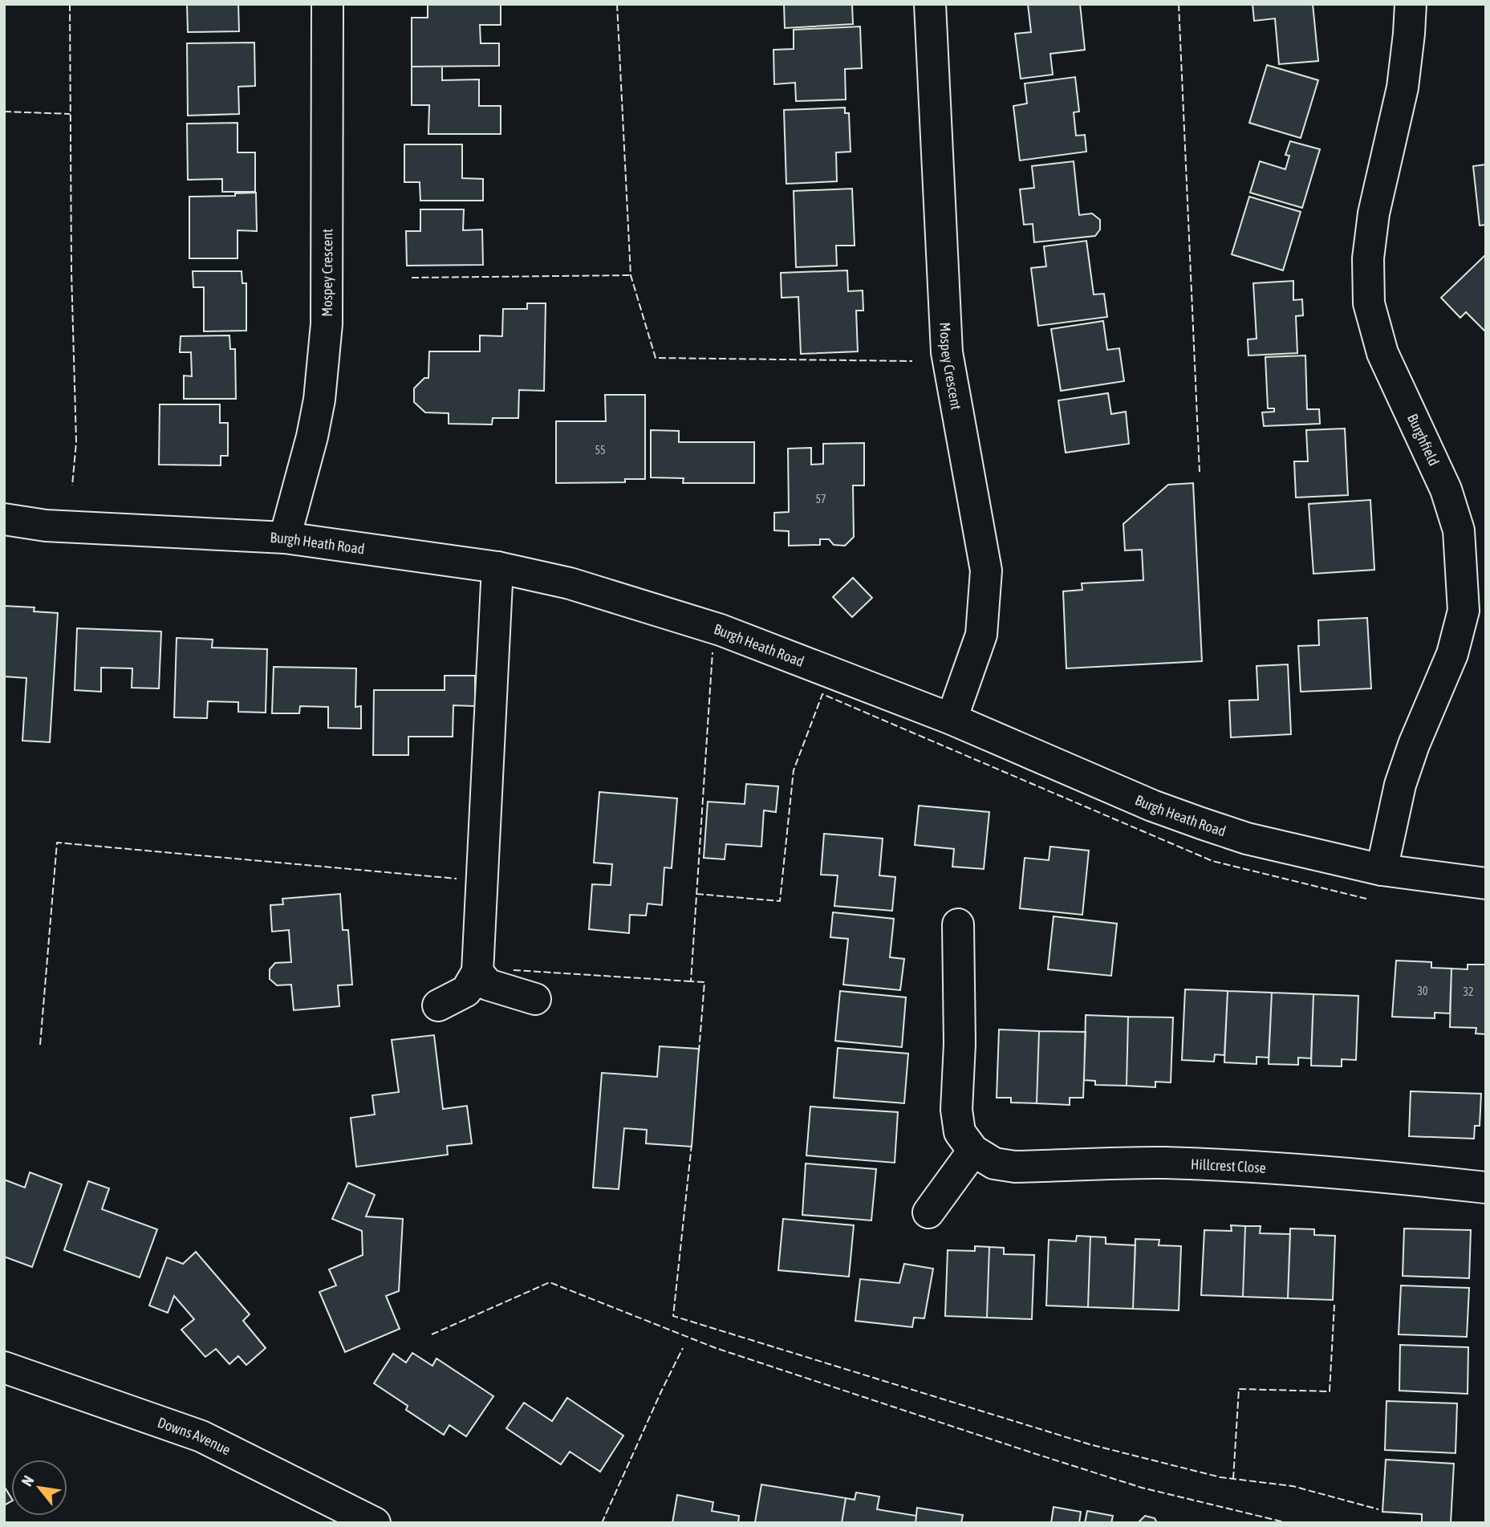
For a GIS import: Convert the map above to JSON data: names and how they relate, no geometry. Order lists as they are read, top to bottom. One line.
{"streets":{"street":["Mospey Crescent","Burghfield","Burgh Heath Road","Hillcrest Close","Downs Avenue"]},"crossings":[["Mospey Crescent","Burgh Heath Road"],["Burghfield","Burgh Heath Road"]],"house_numbers":["55","57","30","32"],"north":"top left"}
